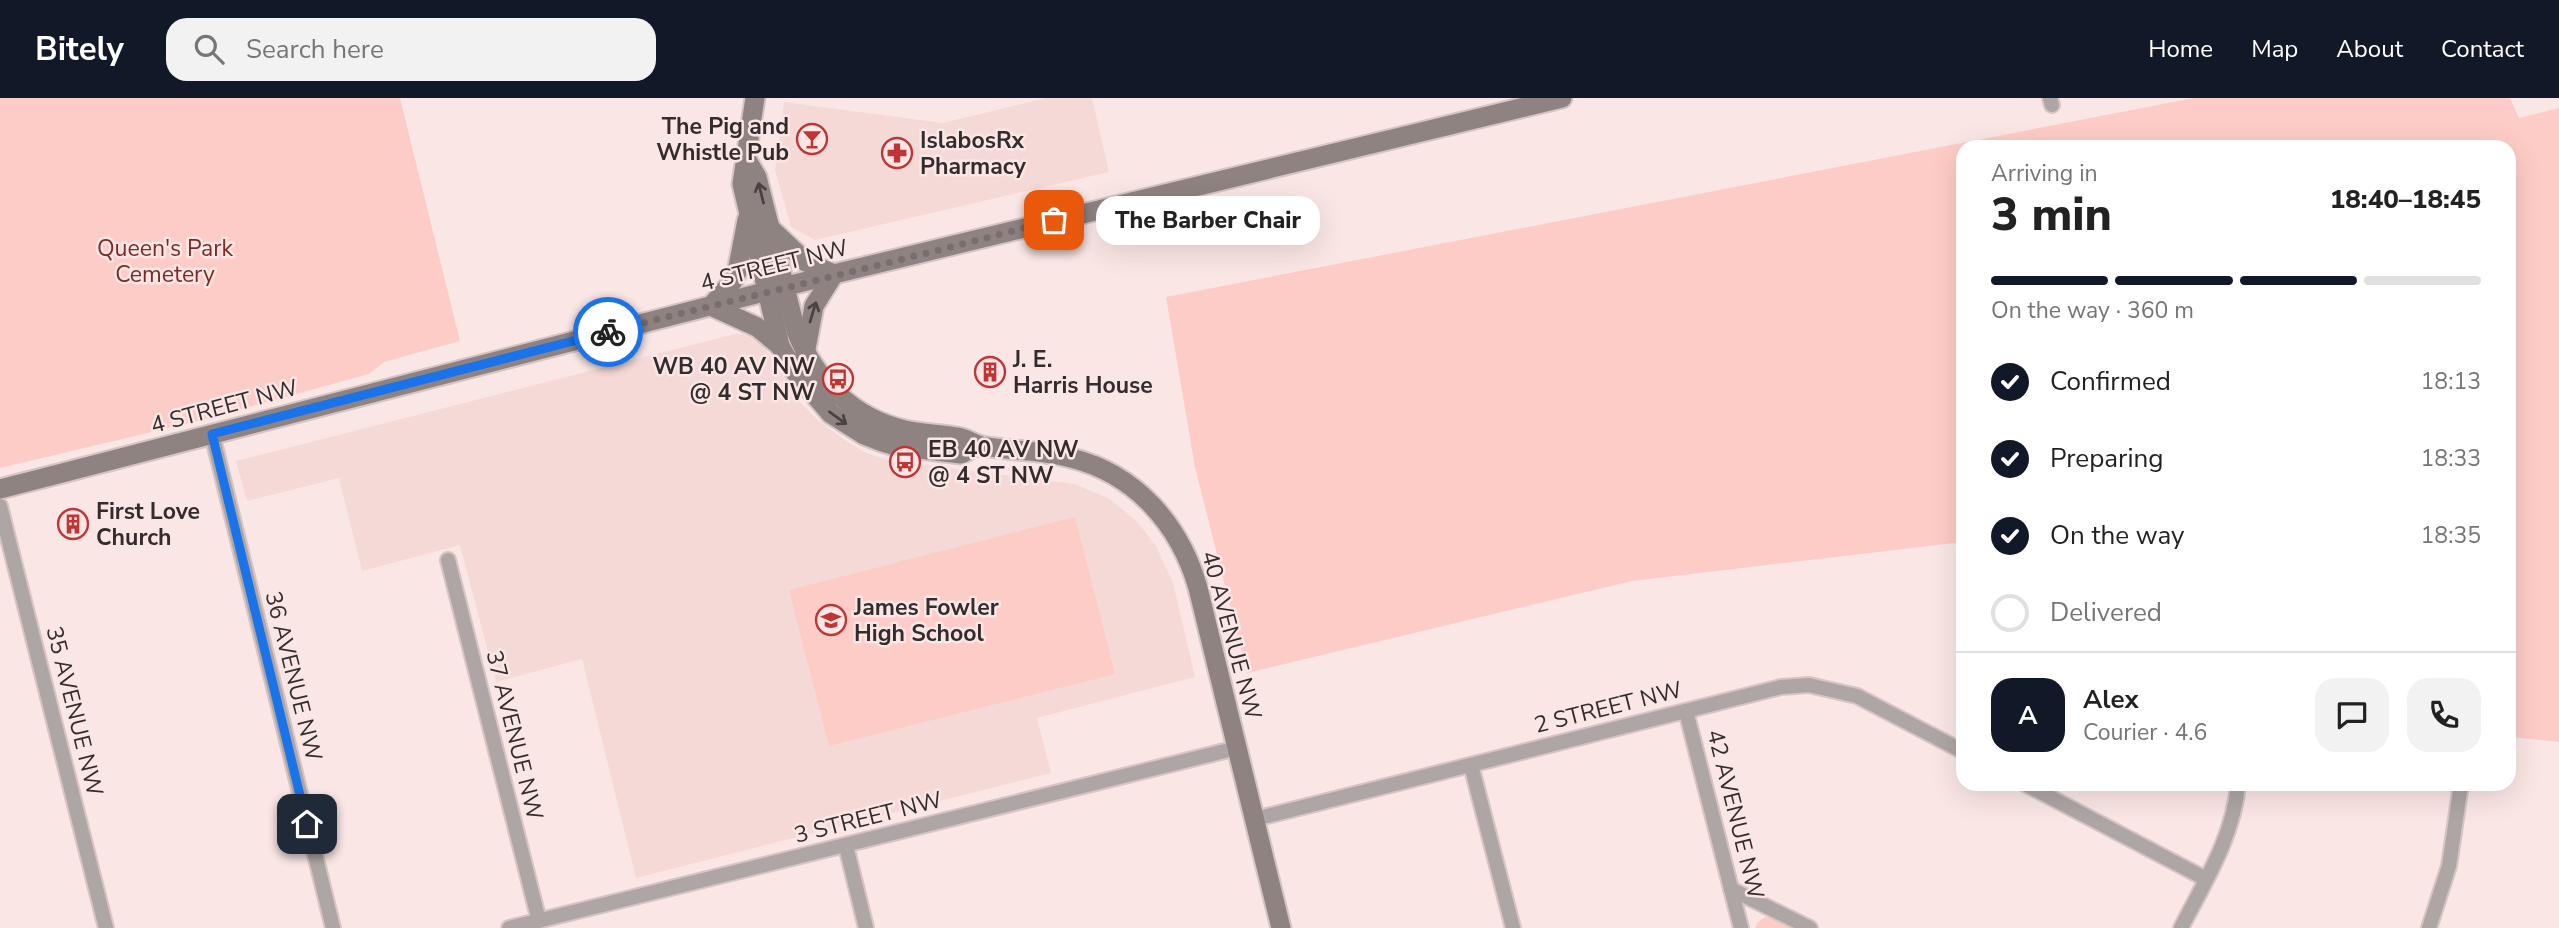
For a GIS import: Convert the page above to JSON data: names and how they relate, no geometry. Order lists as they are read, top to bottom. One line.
{"streets":{"main road":["4 STREET NW","40 AVENUE NW"],"street":["36 AVENUE NW","2 STREET NW","35 AVENUE NW","37 AVENUE NW","42 AVENUE NW","3 STREET NW"]},"crossings":[["4 STREET NW","40 AVENUE NW"],["4 STREET NW","36 AVENUE NW"],["40 AVENUE NW","2 STREET NW"],["40 AVENUE NW","3 STREET NW"],["2 STREET NW","42 AVENUE NW"],["37 AVENUE NW","3 STREET NW"]],"parks":["Queen's Park Cemetery"],"places":{"bar":["The Pig and Whistle Pub"],"pharmacy":["IslabosRx Pharmacy"],"other":["The Barber Chair"],"building":["J. E. Harris House","First Love Church"],"bus stop":["WB 40 AV NW @ 4 ST NW","EB 40 AV NW @ 4 ST NW"],"school or university":["James Fowler High School"]},"page":{"header":"Bitely","search":"Search here","nav":["Home","Map","About","Contact"],"heading":["3 min","Arriving in","18:40–18:45"],"panel":["Alex","Courier · 4.6"],"bubble":"The Barber Chair","bar":"On the way · 360 m","list":[["Confirmed","18:13"],["Preparing","18:33"],["On the way","18:35"],"Delivered"],"round":"A"}}
